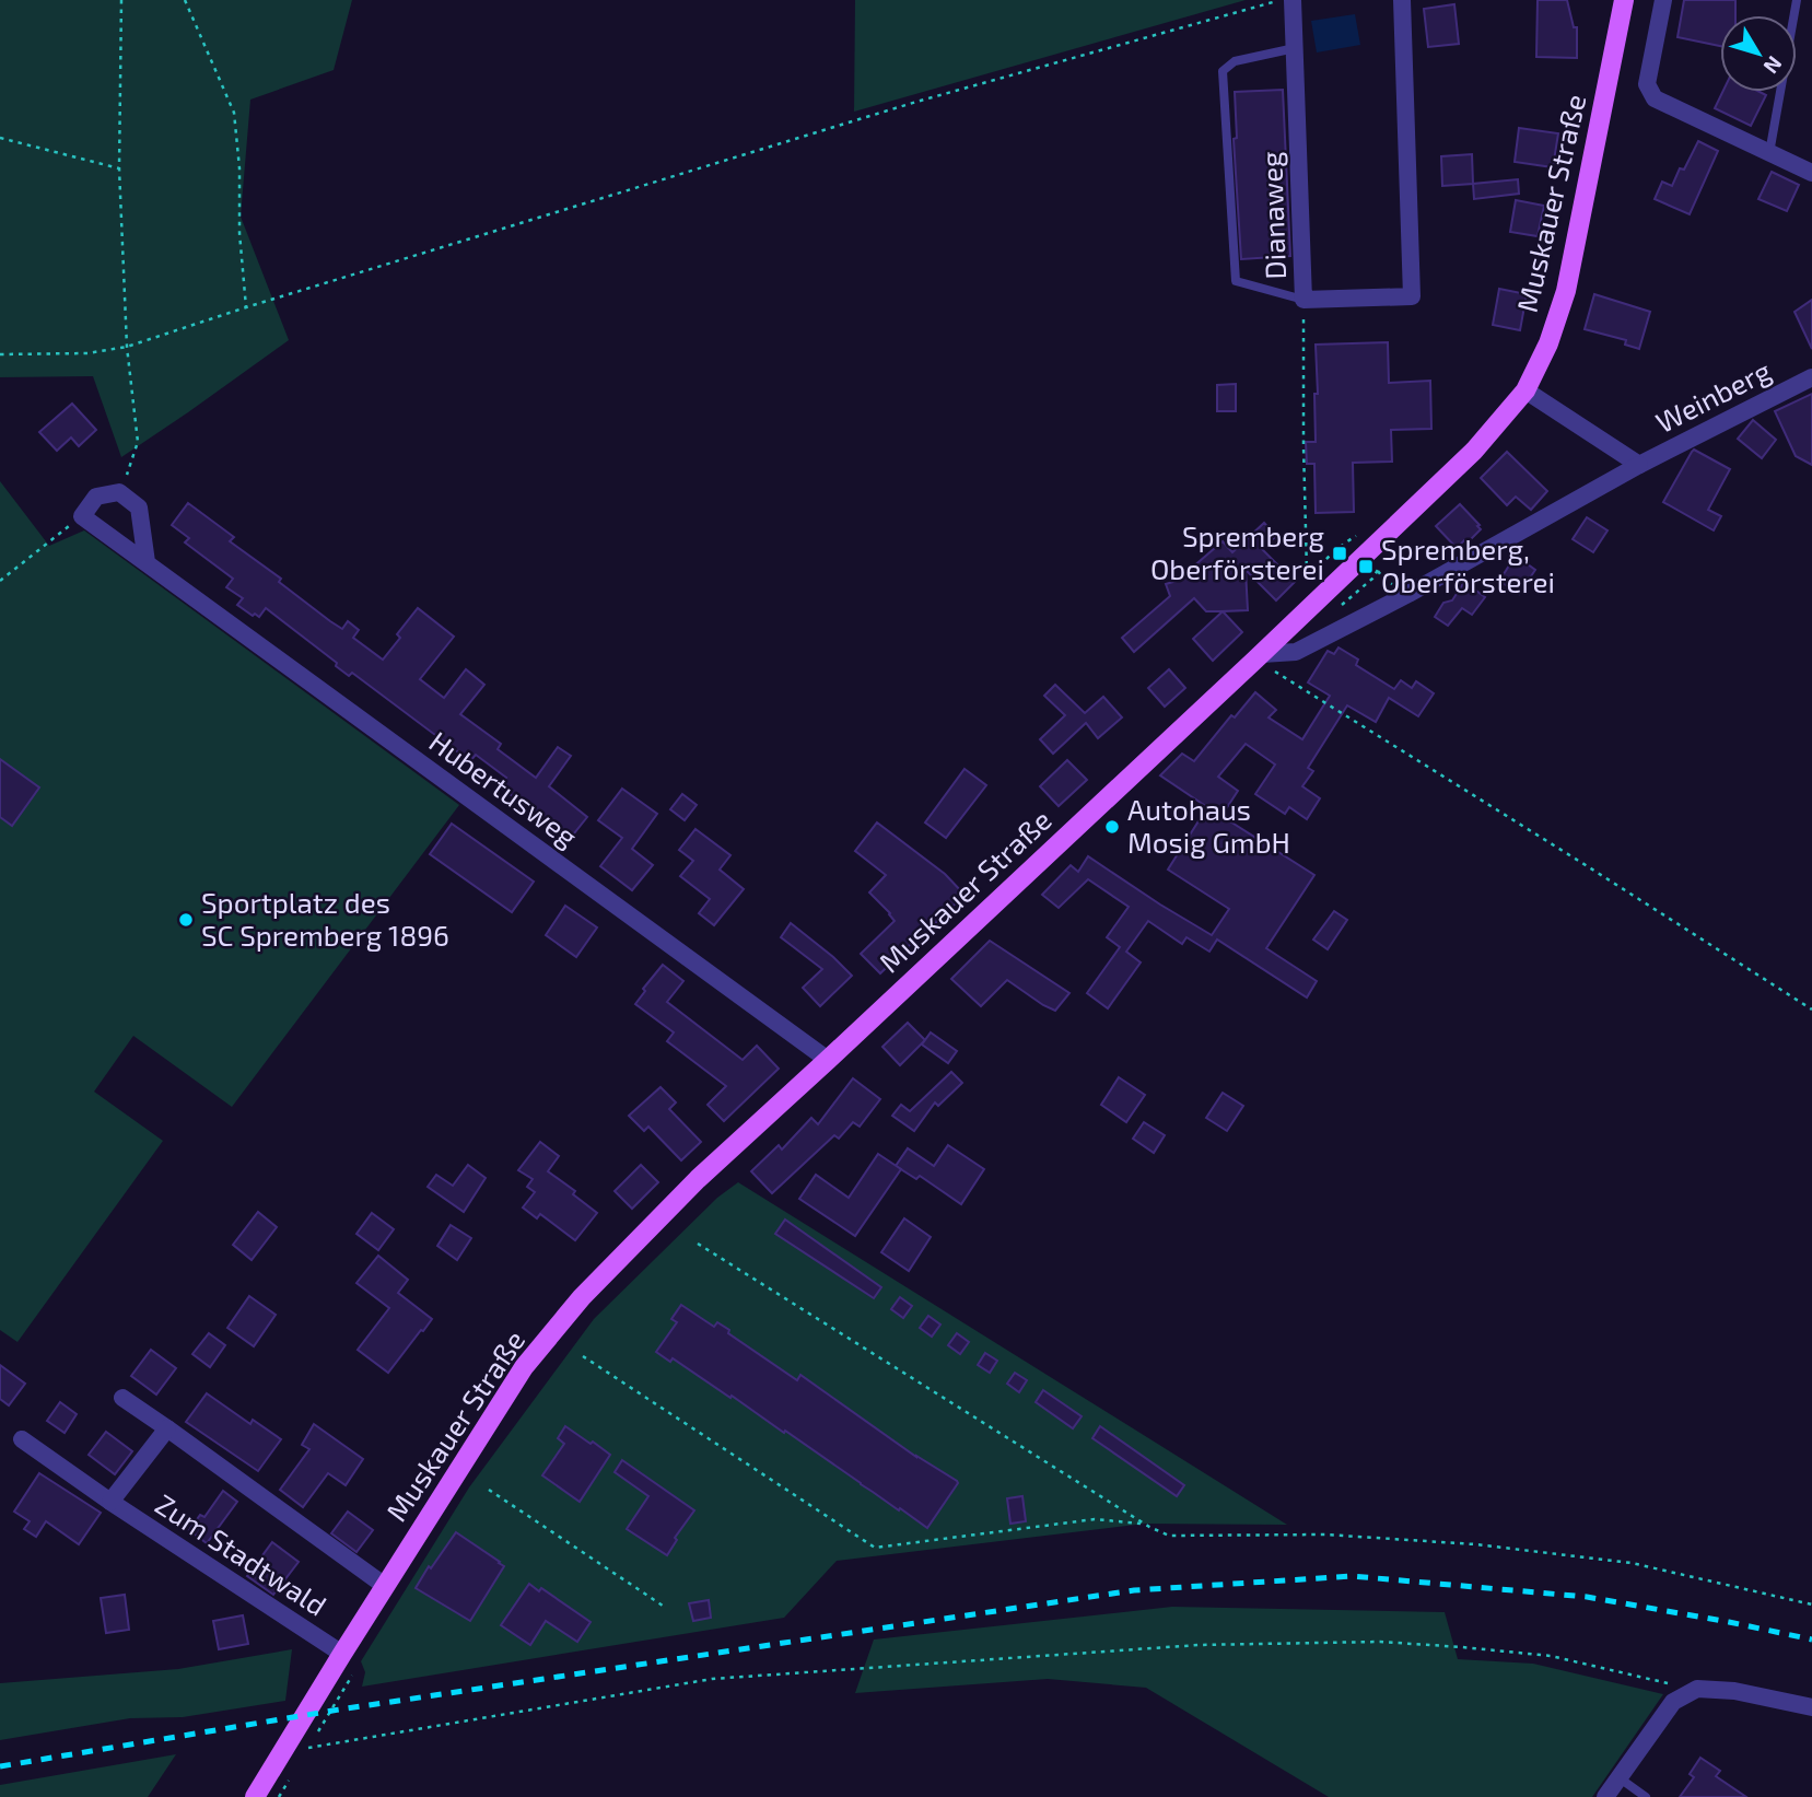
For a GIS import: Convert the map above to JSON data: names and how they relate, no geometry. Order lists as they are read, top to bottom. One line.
{"streets":{"main road":["Muskauer Straße"],"street":["Dianaweg","Weinberg","Hubertusweg","Zum Stadtwald"]},"crossings":[["Muskauer Straße","Weinberg"],["Muskauer Straße","Hubertusweg"],["Muskauer Straße","Zum Stadtwald"]],"places":{"transit":["Spremberg Oberförsterei","Spremberg, Oberförsterei"],"other":["Autohaus Mosig GmbH","Sportplatz des SC Spremberg 1896"]},"north":"bottom right"}
